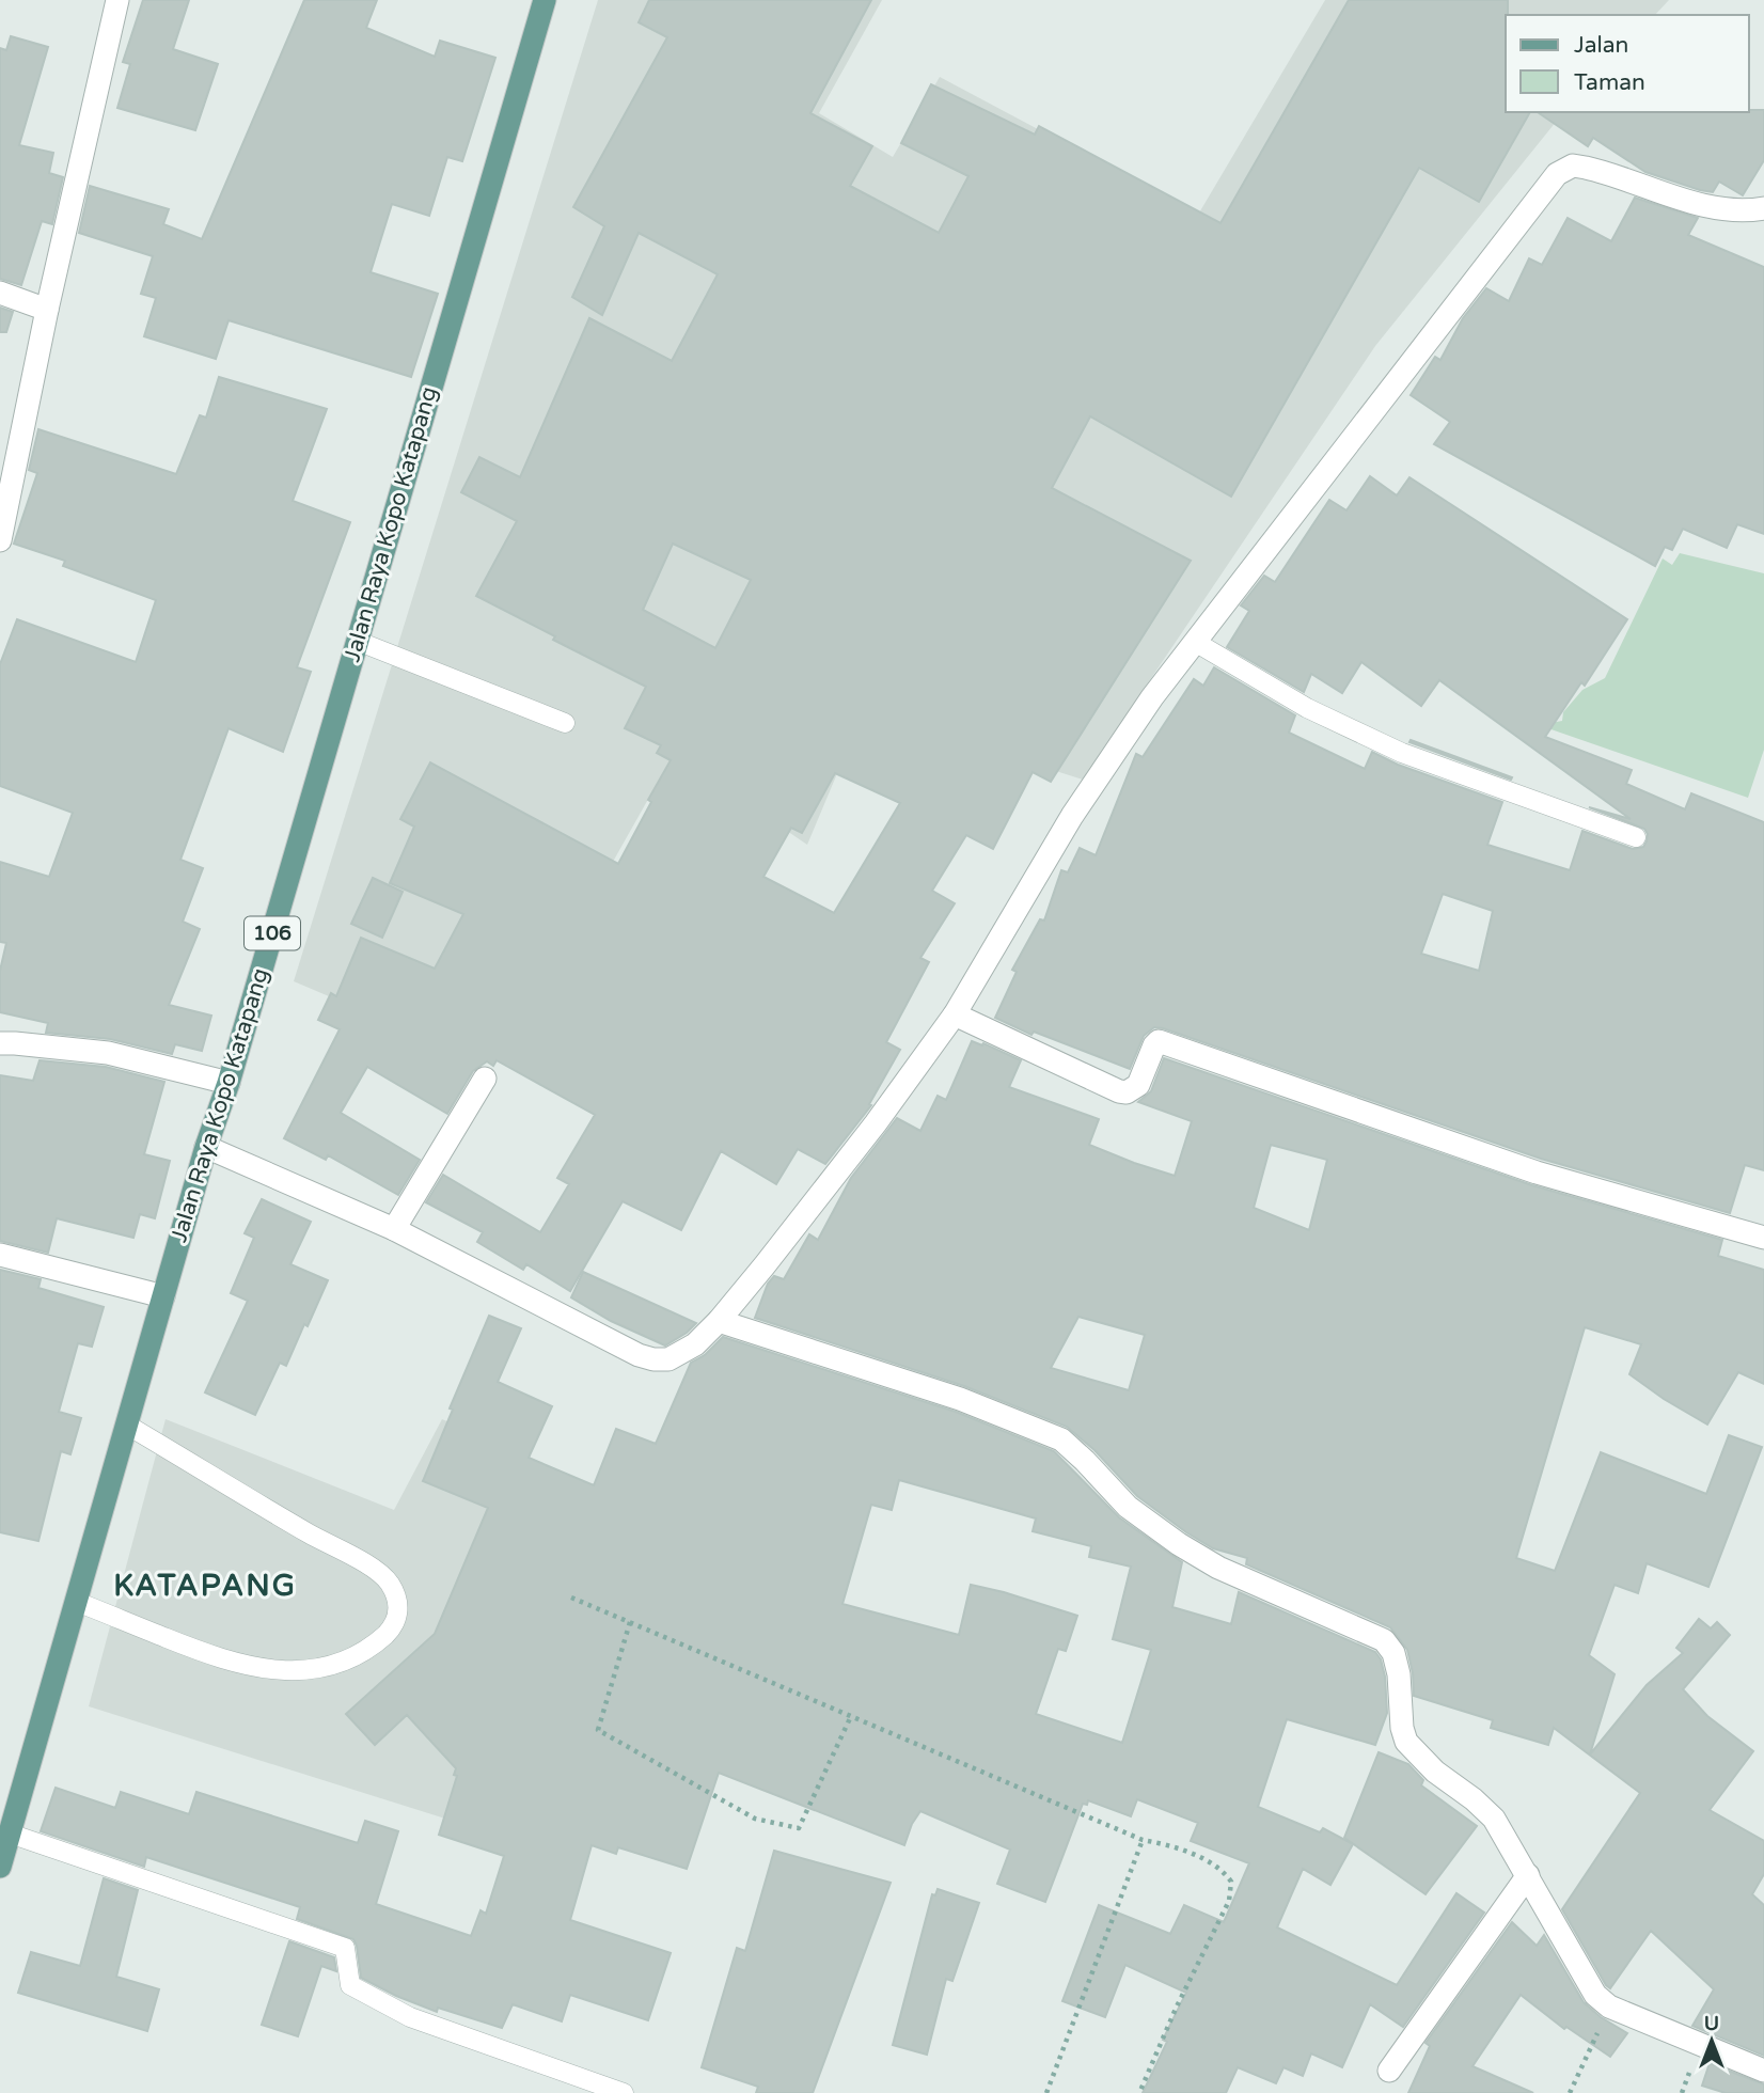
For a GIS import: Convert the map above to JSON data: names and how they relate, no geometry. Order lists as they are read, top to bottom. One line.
{"streets":{"main road":["Jalan Raya Kopo Katapang","106"]},"districts":["KATAPANG"],"legend":["Jalan","Taman"],"north":"top"}
